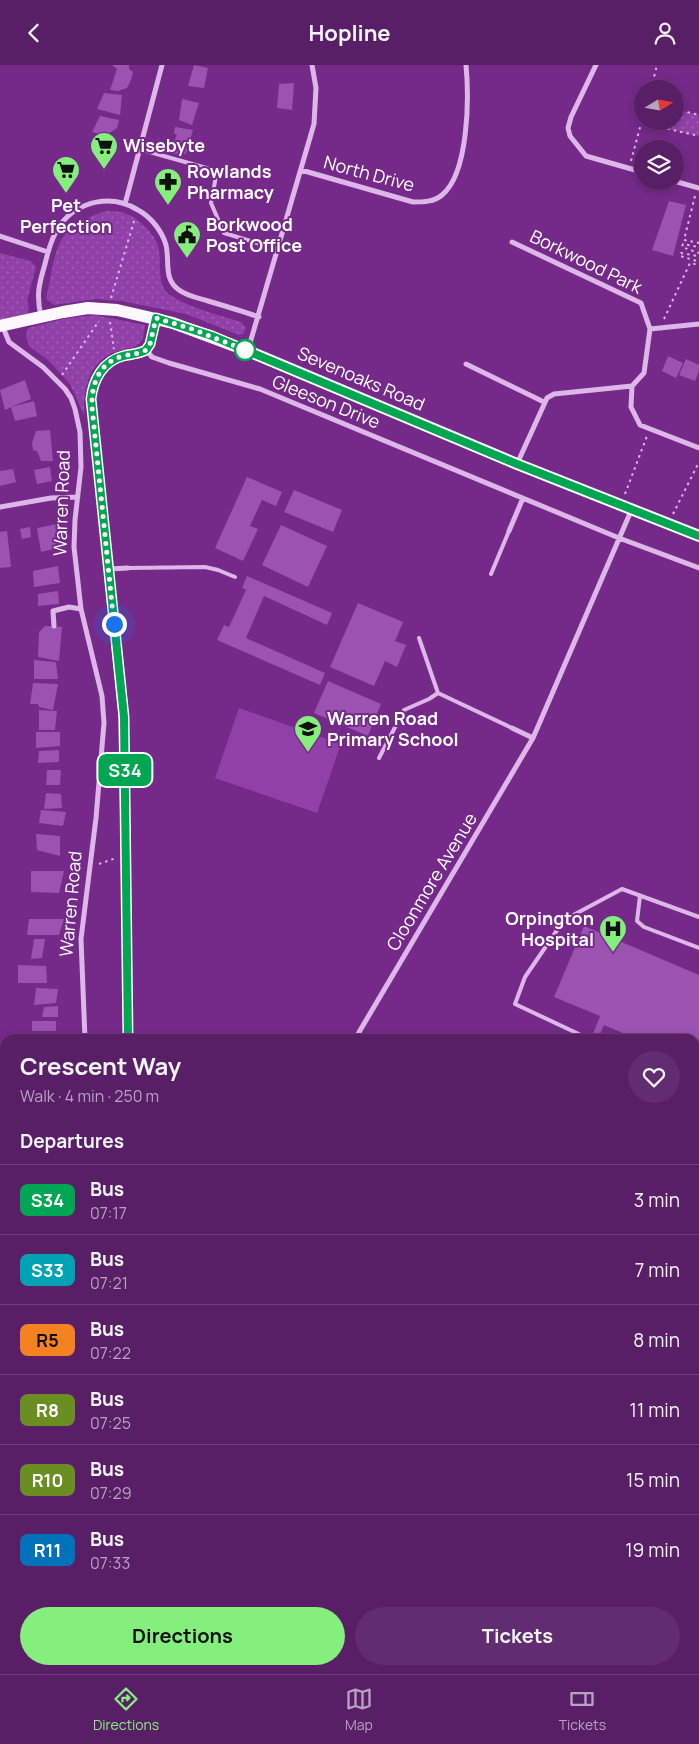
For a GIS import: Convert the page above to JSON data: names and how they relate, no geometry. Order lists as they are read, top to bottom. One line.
{"streets":{"main road":["Sevenoaks Road"],"street":["North Drive","Borkwood Park","Gleeson Drive","Warren Road","Cloonmore Avenue"]},"crossings":[["Sevenoaks Road","Warren Road"],["Sevenoaks Road","Cloonmore Avenue"],["Gleeson Drive","Warren Road"],["Gleeson Drive","Cloonmore Avenue"]],"places":{"supermarket":["Wisebyte","Pet Perfection"],"pharmacy":["Rowlands Pharmacy"],"public building":["Borkwood Post Office"],"school or university":["Warren Road Primary School"],"hospital":["Orpington Hospital"]},"lines":["bus line S34"],"north":"right","page":{"header":"Hopline","on_map":"S34","heading":[["Crescent Way","Walk · 4 min · 250 m"],"Departures"],"list":[{"mark":"S34","name":"Bus","note":"07:17","value":"3 min"},{"mark":"S33","name":"Bus","note":"07:21","value":"7 min"},{"mark":"R5","name":"Bus","note":"07:22","value":"8 min"},{"mark":"R8","name":"Bus","note":"07:25","value":"11 min"},{"mark":"R10","name":"Bus","note":"07:29","value":"15 min"},{"mark":"R11","name":"Bus","note":"07:33","value":"19 min"}],"buttons":["Directions","Tickets"],"tabs":["Directions","Map","Tickets"]}}
